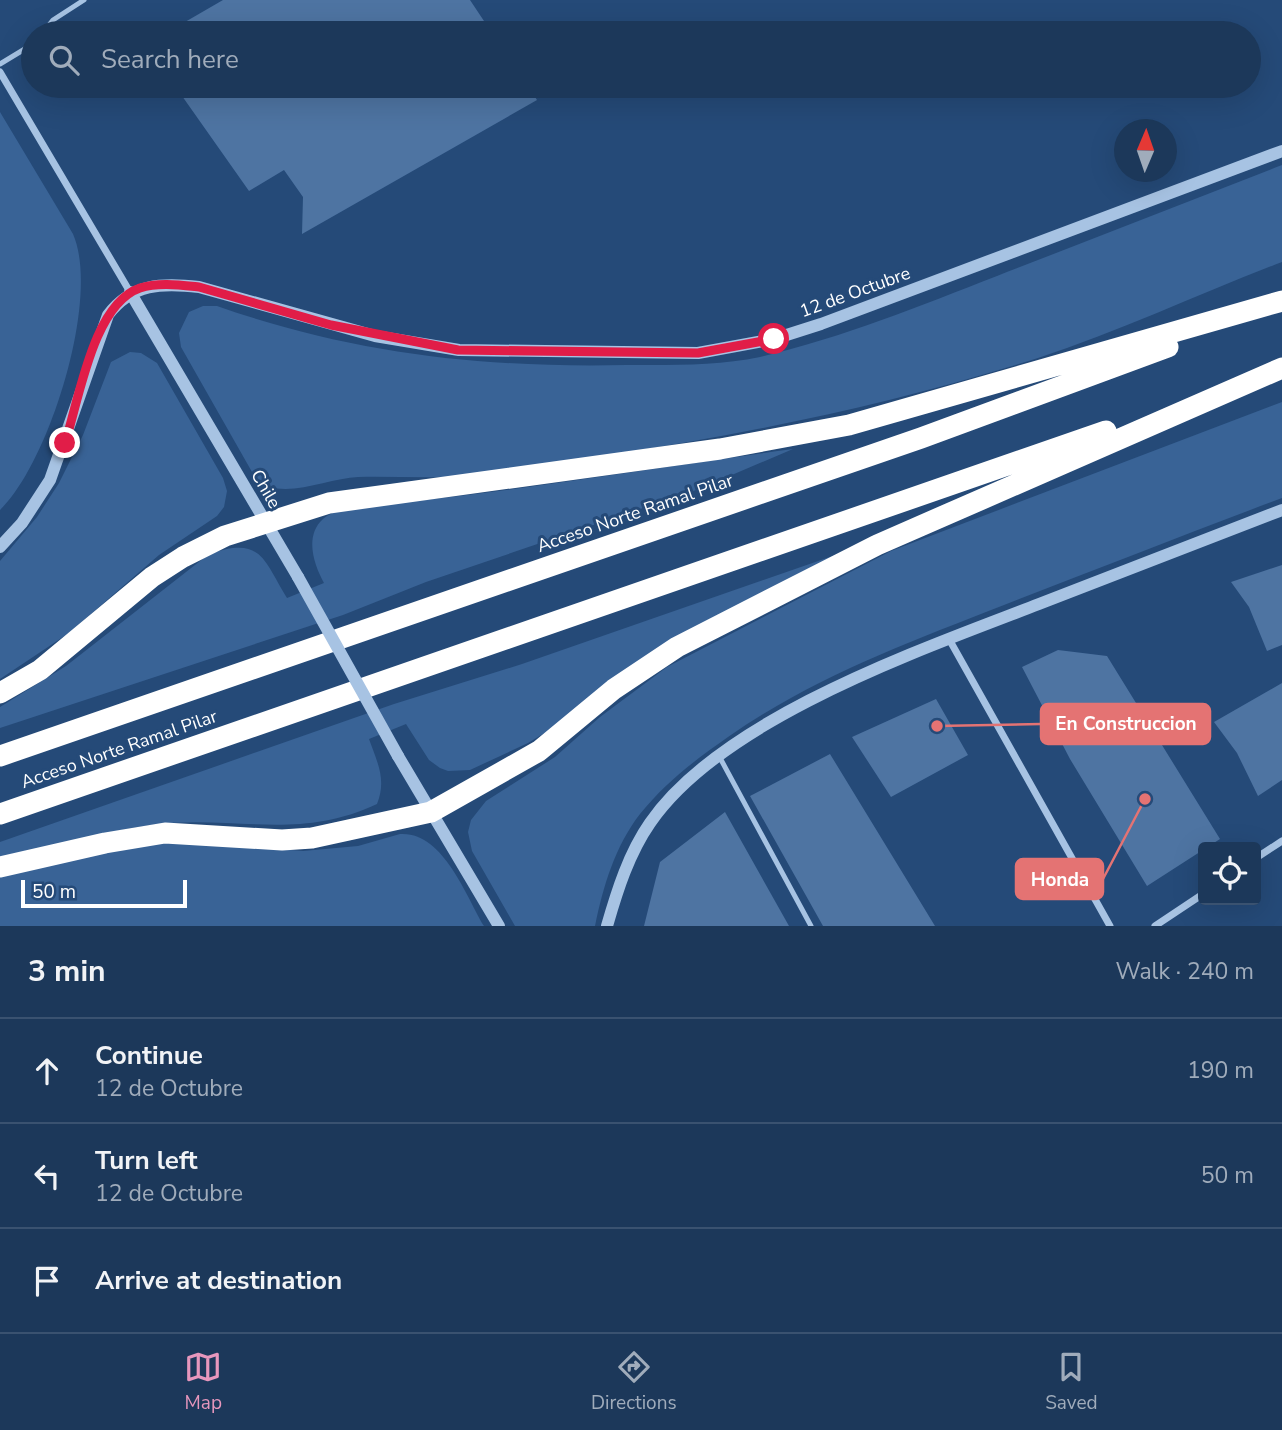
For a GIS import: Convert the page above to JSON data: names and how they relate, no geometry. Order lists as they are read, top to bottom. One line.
{"streets":{"highway":["Acceso Norte Ramal Pilar"],"street":["12 de Octubre","Chile"]},"crossings":[["12 de Octubre","Chile"]],"places":["En Construccion","Honda"],"scale_bar":"50 m","north":"top","page":{"search":"Search here","scale":"50 m","heading":["3 min","Walk · 240 m"],"list":[["Continue","12 de Octubre","190 m"],["Turn left","12 de Octubre","50 m"],"Arrive at destination"],"nav":["Map","Directions","Saved"]}}
